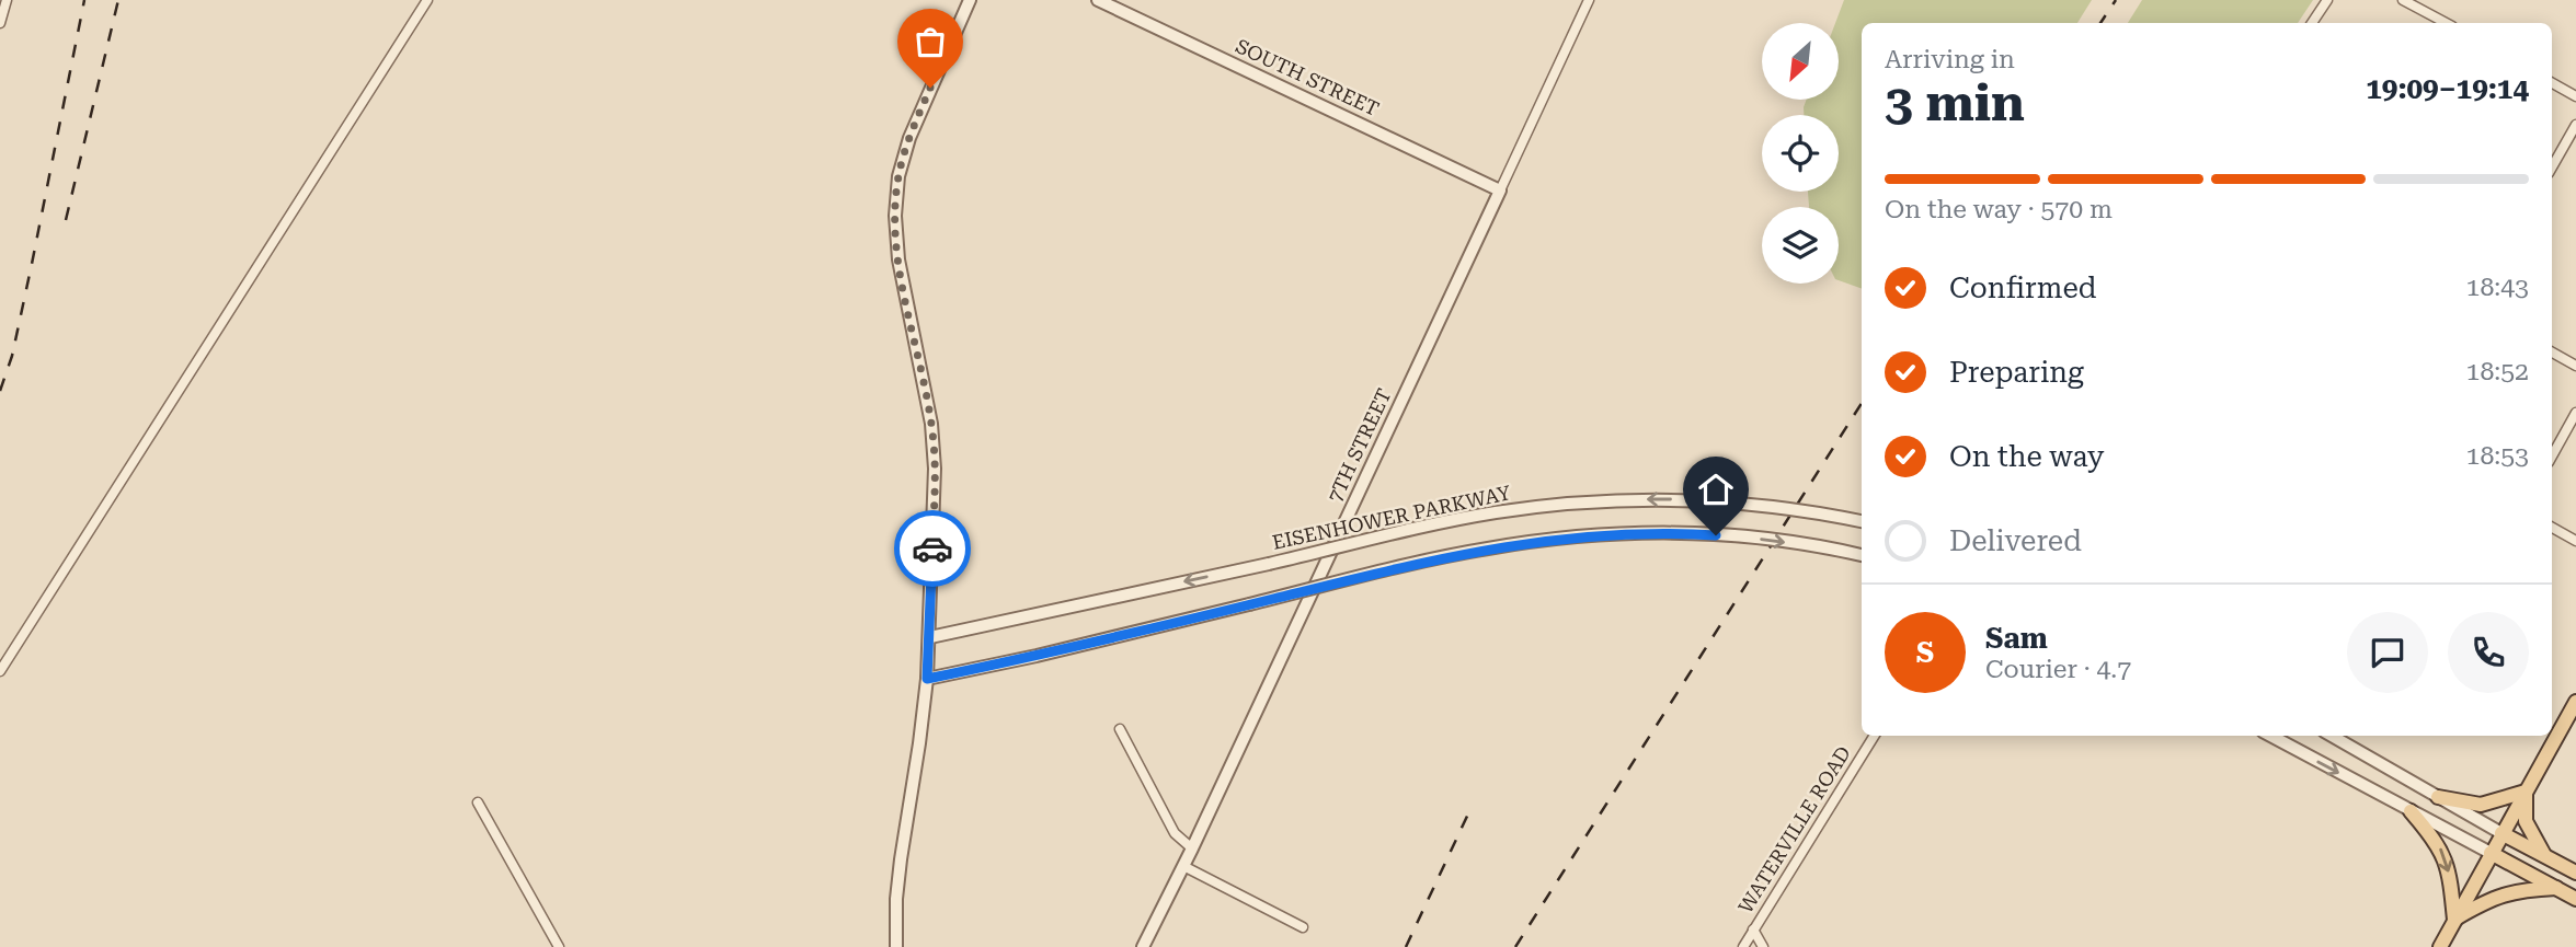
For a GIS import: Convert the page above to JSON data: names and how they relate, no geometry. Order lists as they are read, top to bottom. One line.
{"streets":{"street":["SOUTH STREET","7TH STREET","EISENHOWER PARKWAY","WATERVILLE ROAD"]},"crossings":[["SOUTH STREET","7TH STREET"]],"north":"bottom left","page":{"heading":["3 min","Arriving in","19:09–19:14"],"panel":["Sam","Courier · 4.7"],"bar":"On the way · 570 m","list":[["Confirmed","18:43"],["Preparing","18:52"],["On the way","18:53"],"Delivered"],"round":"S"}}
